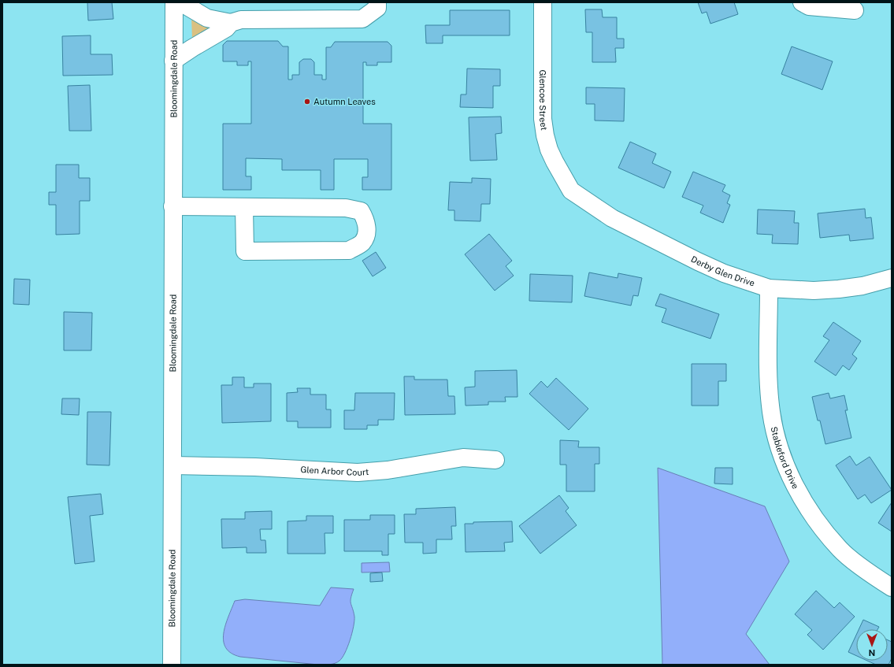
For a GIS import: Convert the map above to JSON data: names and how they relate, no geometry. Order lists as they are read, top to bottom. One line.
{"streets":{"street":["Bloomingdale Road","Glencoe Street","Derby Glen Drive","Stableford Drive","Glen Arbor Court"]},"crossings":[["Bloomingdale Road","Glen Arbor Court"],["Glencoe Street","Derby Glen Drive"],["Derby Glen Drive","Stableford Drive"]],"places":["Autumn Leaves"],"north":"bottom"}
